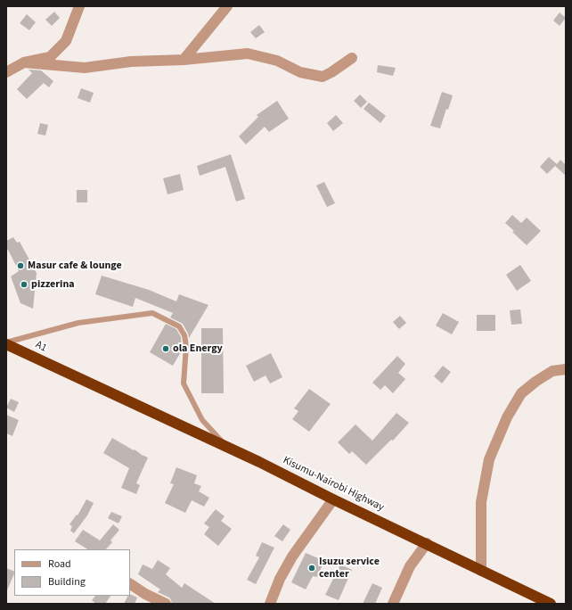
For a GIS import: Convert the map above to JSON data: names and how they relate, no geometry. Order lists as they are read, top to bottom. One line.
{"streets":{"highway":["A1","Kisumu-Nairobi Highway"]},"crossings":[["A1","Kisumu-Nairobi Highway"]],"places":["Masur cafe & lounge","pizzerina","ola Energy","Isuzu service center"],"legend":["Road","Building"]}
